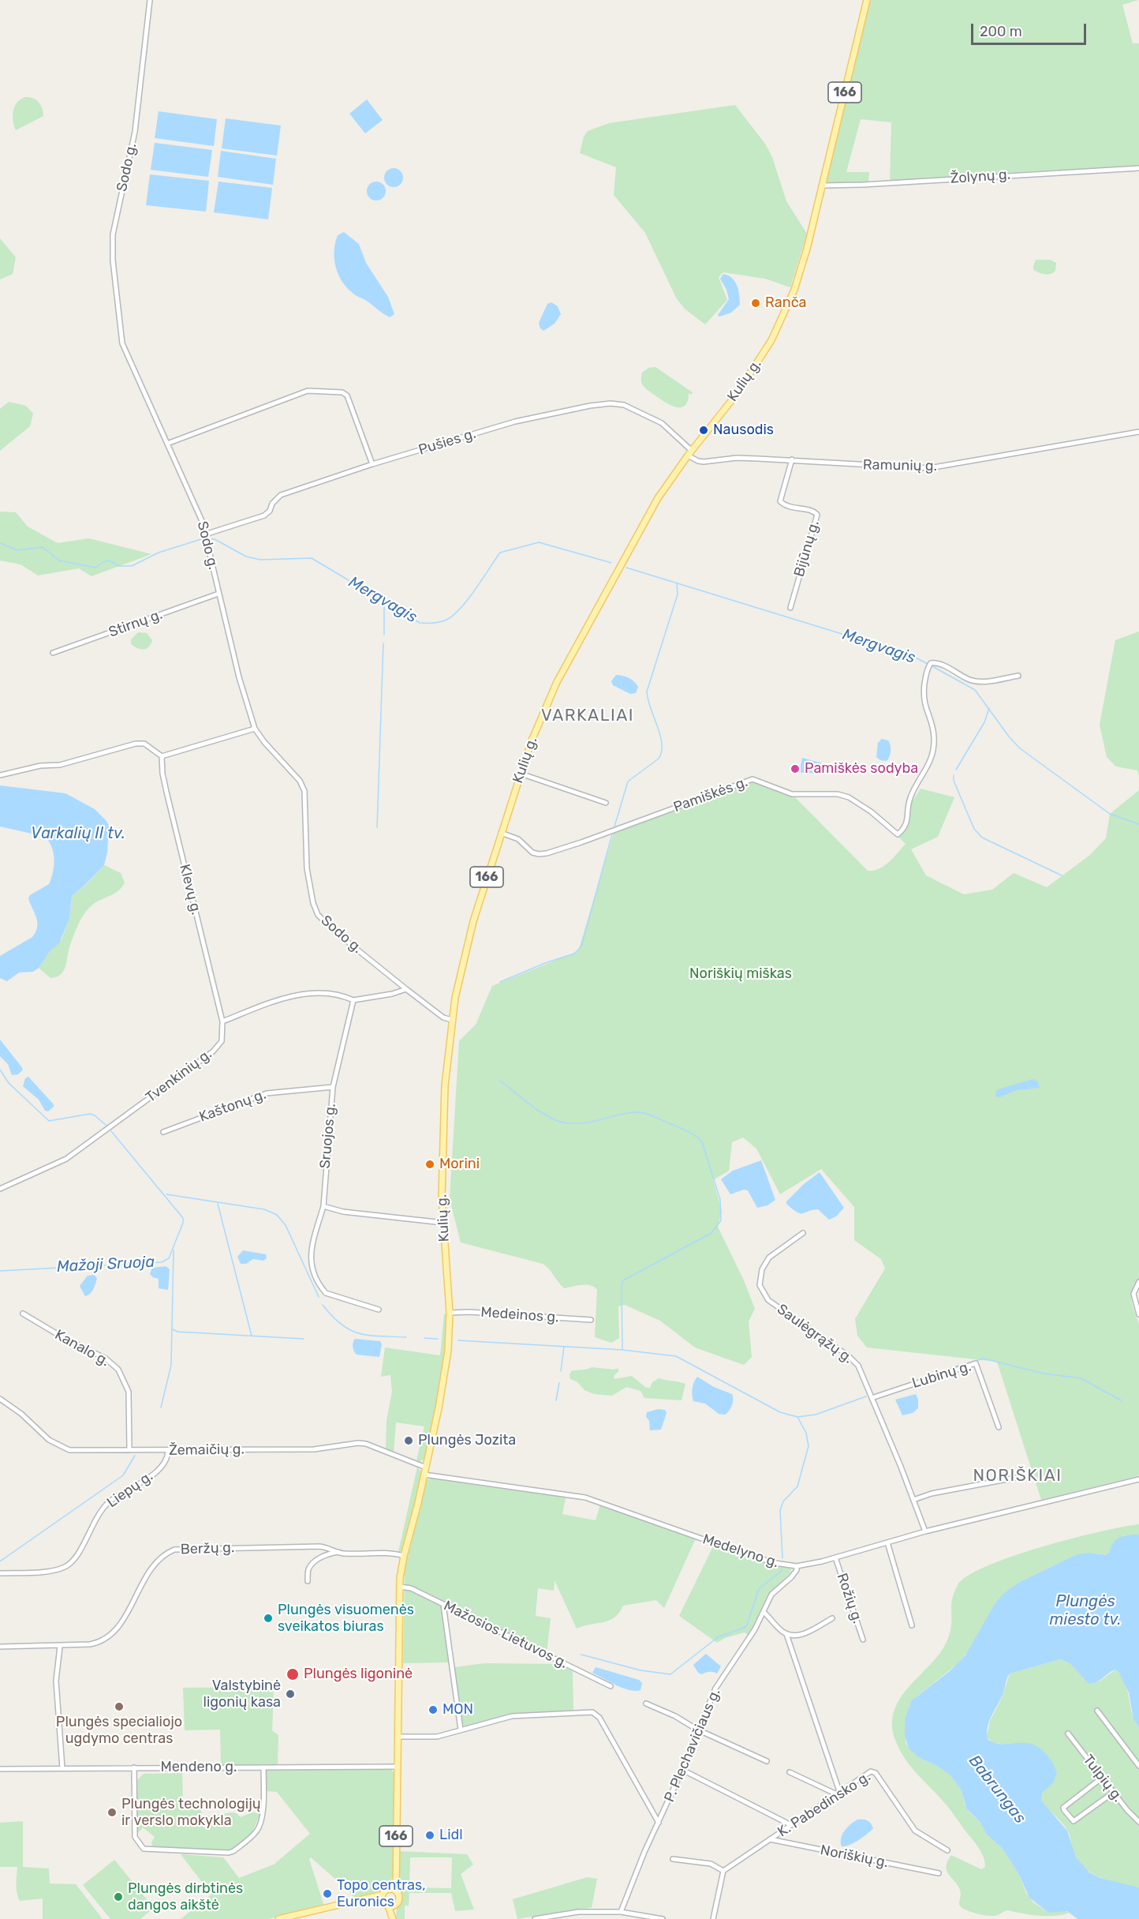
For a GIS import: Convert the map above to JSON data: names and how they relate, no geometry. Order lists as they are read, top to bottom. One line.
{"streets":{"main road":["166","Kulių g."],"street":["Sodo g.","Žolynų g.","Pušies g.","Ramunių g.","Bijūnų g.","Stirnų g.","Pamiškės g.","Klevų g.","Tvenkinių g.","Kaštonų g.","Sruojos g.","Medeinos g.","Saulėgrąžų g.","Kanalo g.","Lubinų g.","Žemaičių g.","Liepų g.","Beržų g.","Medelyno g.","Rožių g.","Mažosios Lietuvos g.","P. Plechavičiaus g.","Mendeno g.","Tulpių g.","K. Pabedinsko g.","Noriškių g."]},"crossings":[["166","Kulių g."],["166","Mažosios Lietuvos g."],["166","Mendeno g."],["Sodo g.","Kulių g."],["Sodo g.","Pušies g."],["Sodo g.","Stirnų g."],["Žolynų g.","Kulių g."],["Kulių g.","Pušies g."],["Kulių g.","Ramunių g."],["Kulių g.","Pamiškės g."],["Kulių g.","Medeinos g."],["Kulių g.","Žemaičių g."],["Kulių g.","Beržų g."],["Kulių g.","Medelyno g."],["Kulių g.","Mažosios Lietuvos g."],["Pušies g.","Ramunių g."],["Ramunių g.","Bijūnų g."],["Klevų g.","Tvenkinių g."],["Kaštonų g.","Sruojos g."],["Saulėgrąžų g.","Lubinų g."],["Saulėgrąžų g.","Medelyno g."],["Kanalo g.","Žemaičių g."],["Žemaičių g.","Liepų g."],["Medelyno g.","Rožių g."],["Medelyno g.","P. Plechavičiaus g."],["K. Pabedinsko g.","Noriškių g."]],"districts":["VARKALIAI","NORIŠKIAI"],"water":["Mergvagis","Varkalių II tv.","Mažoji Sruoja","Plungės miesto tv.","Babrungas"],"parks":["Noriškių miškas"],"places":["Ranča","Nausodis","Pamiškės sodyba","Morini","Plungės Jozita","Plungės visuomenės sveikatos biuras","Plungės ligoninė","Valstybinė ligonių kasa","Plungės specialiojo ugdymo centras","MON","Plungės technologijų ir verslo mokykla","Lidl","Topo centras, Euronics","Plungės dirbtinės dangos aikštė"],"scale_bar":"200 m"}
